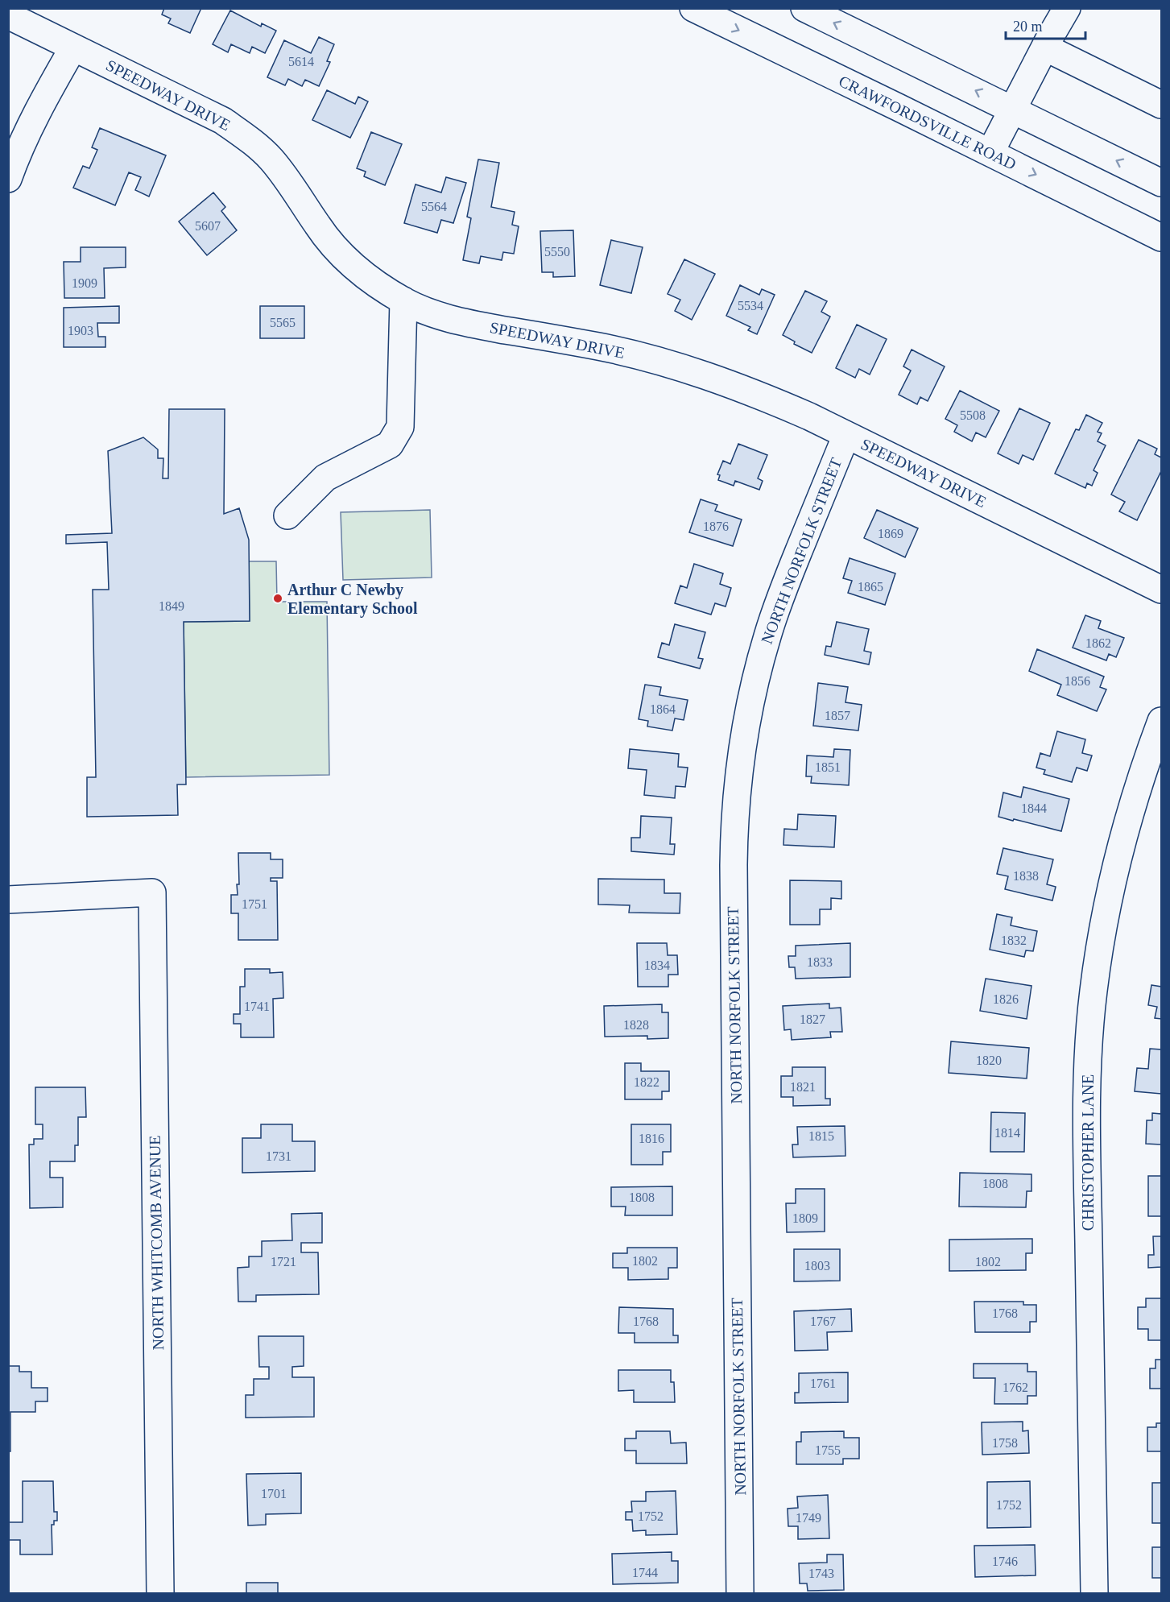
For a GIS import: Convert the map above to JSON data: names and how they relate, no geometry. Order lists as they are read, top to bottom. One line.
{"streets":{"street":["SPEEDWAY DRIVE","CRAWFORDSVILLE ROAD","NORTH NORFOLK STREET","CHRISTOPHER LANE","NORTH WHITCOMB AVENUE"]},"crossings":[["SPEEDWAY DRIVE","NORTH NORFOLK STREET"]],"places":["Arthur C Newby Elementary School"],"house_numbers":["5614","5564","5607","5550","1909","5534","5565","1903","5508","1876","1869","1865","1849","1862","1856","1864","1857","1851","1844","1838","1751","1832","1833","1834","1826","1741","1827","1828","1820","1822","1821","1814","1815","1816","1731","1808","1808","1809","1802","1721","1802","1803","1768","1768","1767","1761","1762","1758","1755","1701","1752","1752","1749","1746","1744","1743"],"scale_bar":"20 m"}
